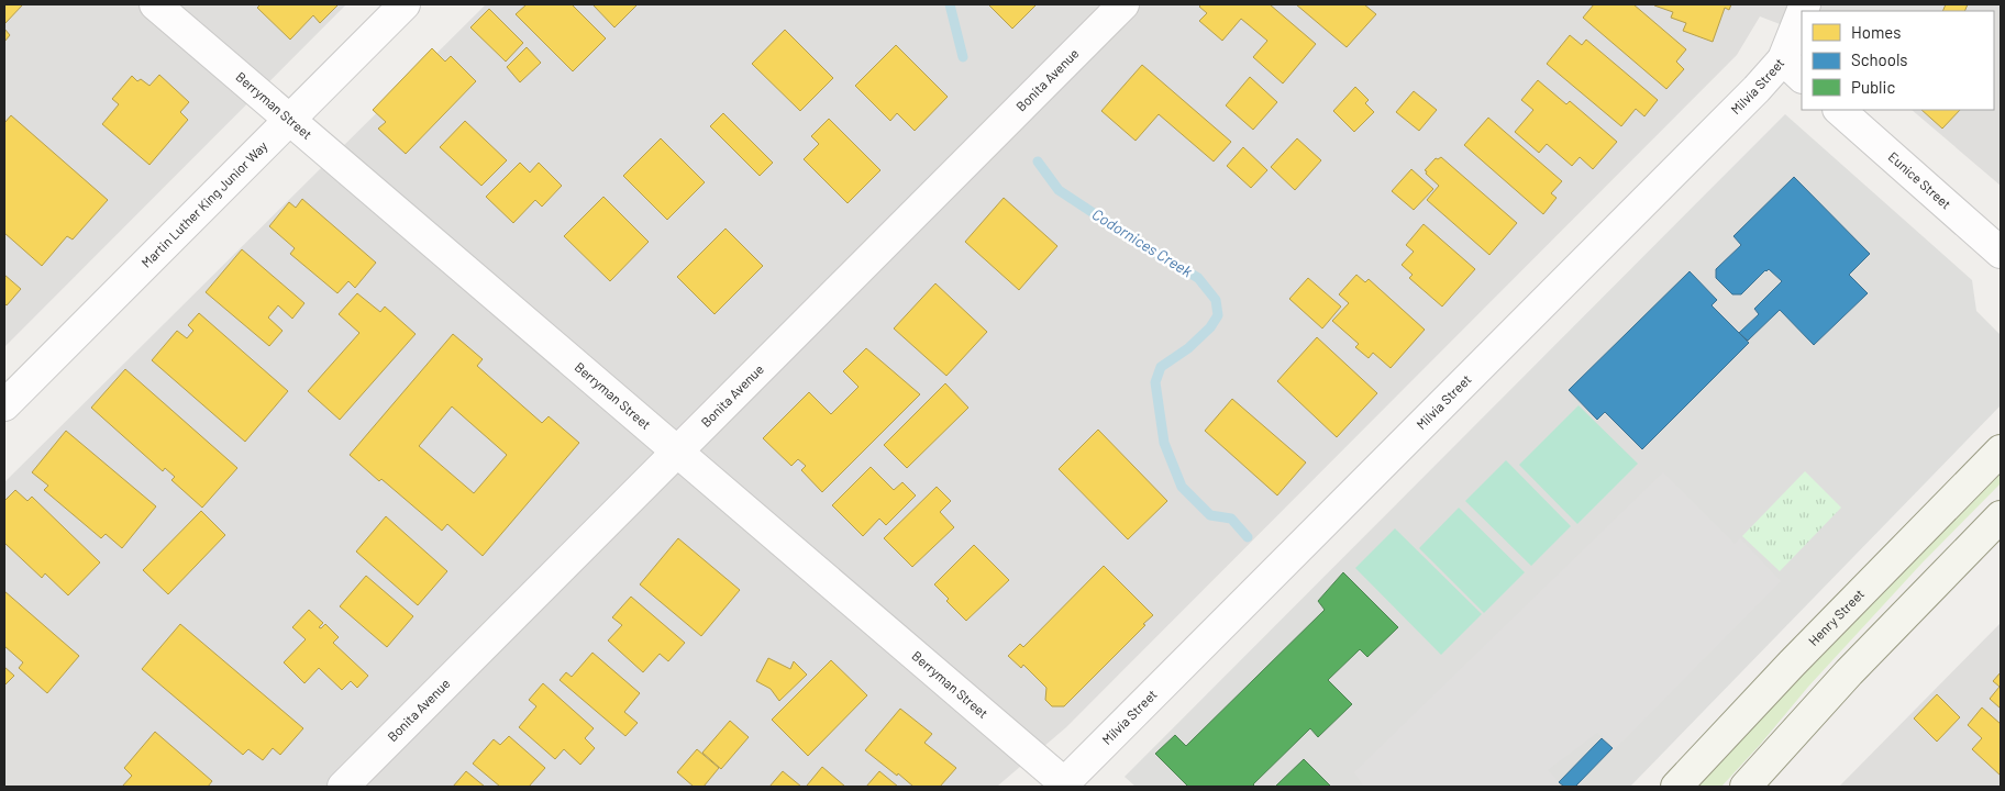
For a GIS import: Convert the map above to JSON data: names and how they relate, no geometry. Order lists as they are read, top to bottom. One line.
{"streets":{"main road":["Henry Street"],"street":["Bonita Avenue","Milvia Street","Berryman Street","Eunice Street","Martin Luther King Junior Way"]},"crossings":[["Bonita Avenue","Berryman Street"],["Milvia Street","Berryman Street"],["Berryman Street","Martin Luther King Junior Way"]],"water":["Codornices Creek"],"legend":["Homes","Schools","Public"]}
